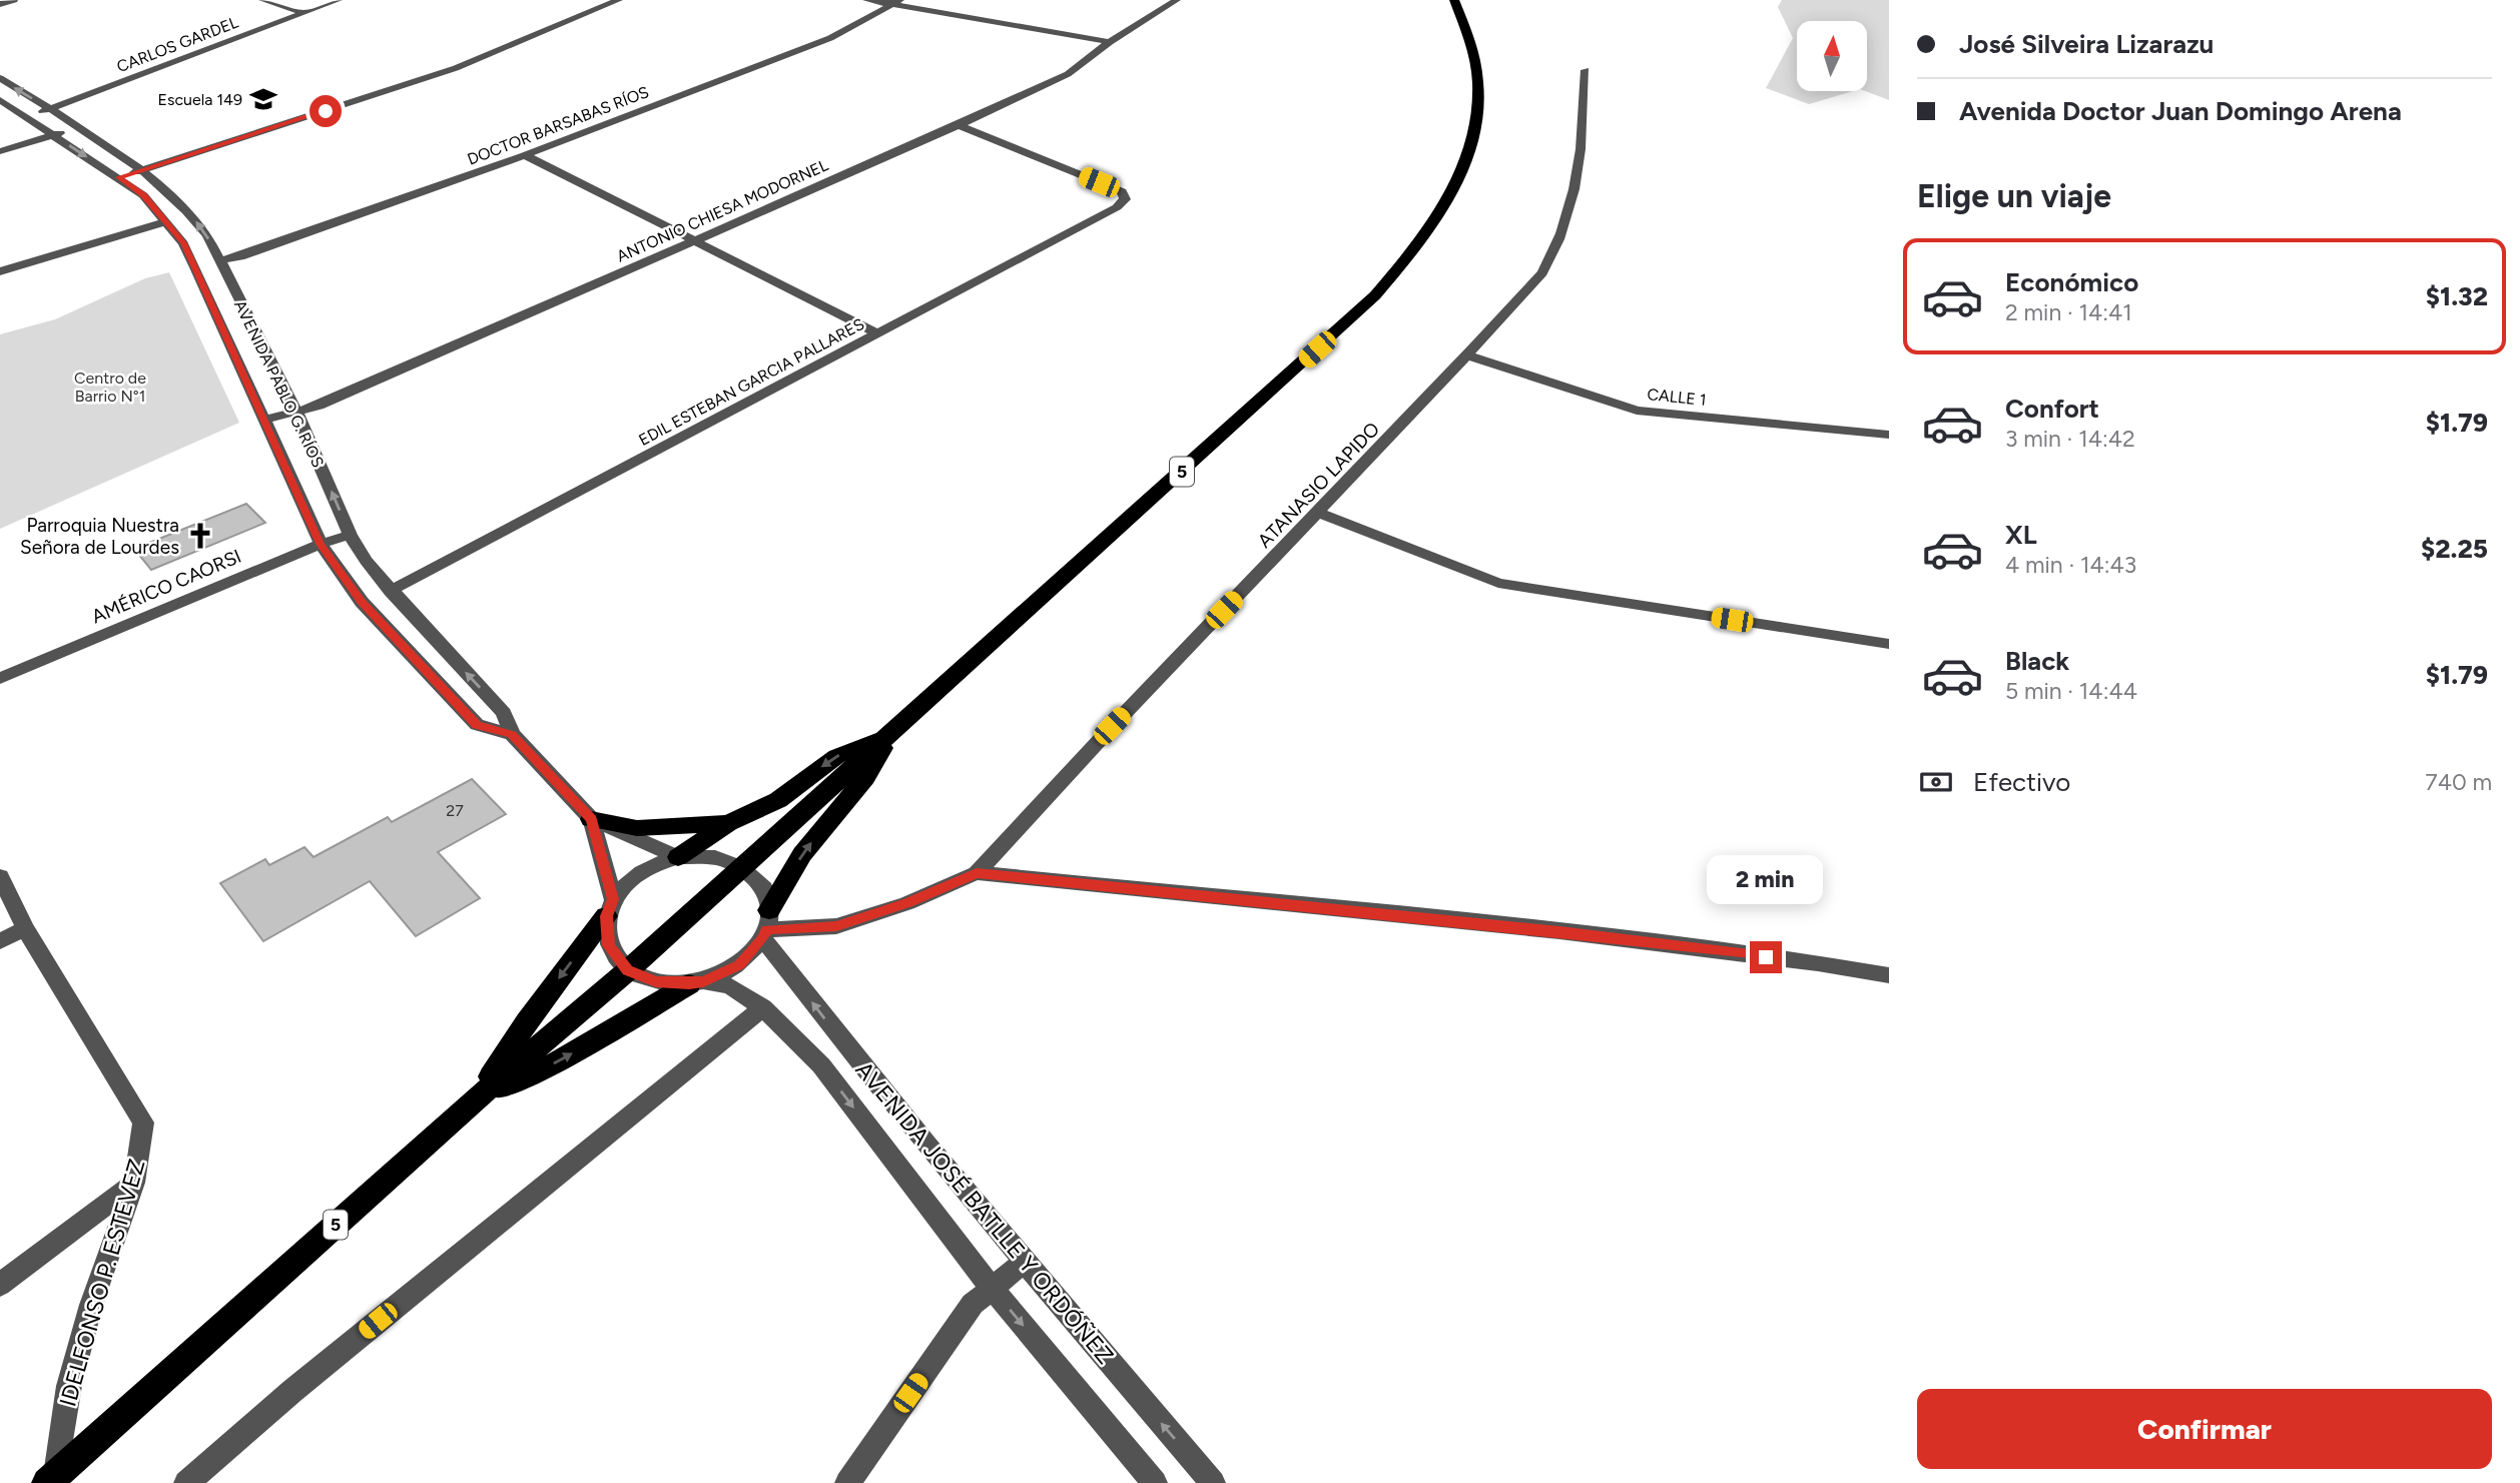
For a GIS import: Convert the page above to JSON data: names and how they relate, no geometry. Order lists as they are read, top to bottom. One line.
{"streets":{"highway":["5"],"street":["CARLOS GARDEL","DOCTOR BARSABAS RÍOS","ANTONIO CHIESA MODORNEL","EDIL ESTEBAN GARCIA PALLARES","AVENIDA PABLO G. RÍOS","CALLE 1","ATANASIO LAPIDO","AMÉRICO CAORSI","AVENIDA JOSÉ BATLLE Y ORDÓÑEZ","IDELFONSO P. ESTEVEZ"]},"crossings":[["CARLOS GARDEL","AVENIDA PABLO G. RÍOS"],["DOCTOR BARSABAS RÍOS","AVENIDA PABLO G. RÍOS"],["ANTONIO CHIESA MODORNEL","EDIL ESTEBAN GARCIA PALLARES"],["ANTONIO CHIESA MODORNEL","AVENIDA PABLO G. RÍOS"],["EDIL ESTEBAN GARCIA PALLARES","AVENIDA PABLO G. RÍOS"],["AVENIDA PABLO G. RÍOS","5"],["AVENIDA PABLO G. RÍOS","AMÉRICO CAORSI"],["AVENIDA PABLO G. RÍOS","AVENIDA JOSÉ BATLLE Y ORDÓÑEZ"],["CALLE 1","ATANASIO LAPIDO"],["5","AVENIDA JOSÉ BATLLE Y ORDÓÑEZ"],["5","IDELFONSO P. ESTEVEZ"]],"parks":["Centro de Barrio N°1"],"places":{"school or university":["Escuela 149"],"church":["Parroquia Nuestra Señora de Lourdes"]},"house_numbers":["27"],"north":"top","page":{"banner":["José Silveira Lizarazu","Avenida Doctor Juan Domingo Arena"],"heading":"Elige un viaje","list":[{"name":"Económico","note":"2 min · 14:41","value":"$1.32"},{"name":"Confort","note":"3 min · 14:42","value":"$1.79"},{"name":"XL","note":"4 min · 14:43","value":"$2.25"},{"name":"Black","note":"5 min · 14:44","value":"$1.79"}],"pay":["Efectivo","740 m"],"bubble":"2 min","buttons":"Confirmar"}}
